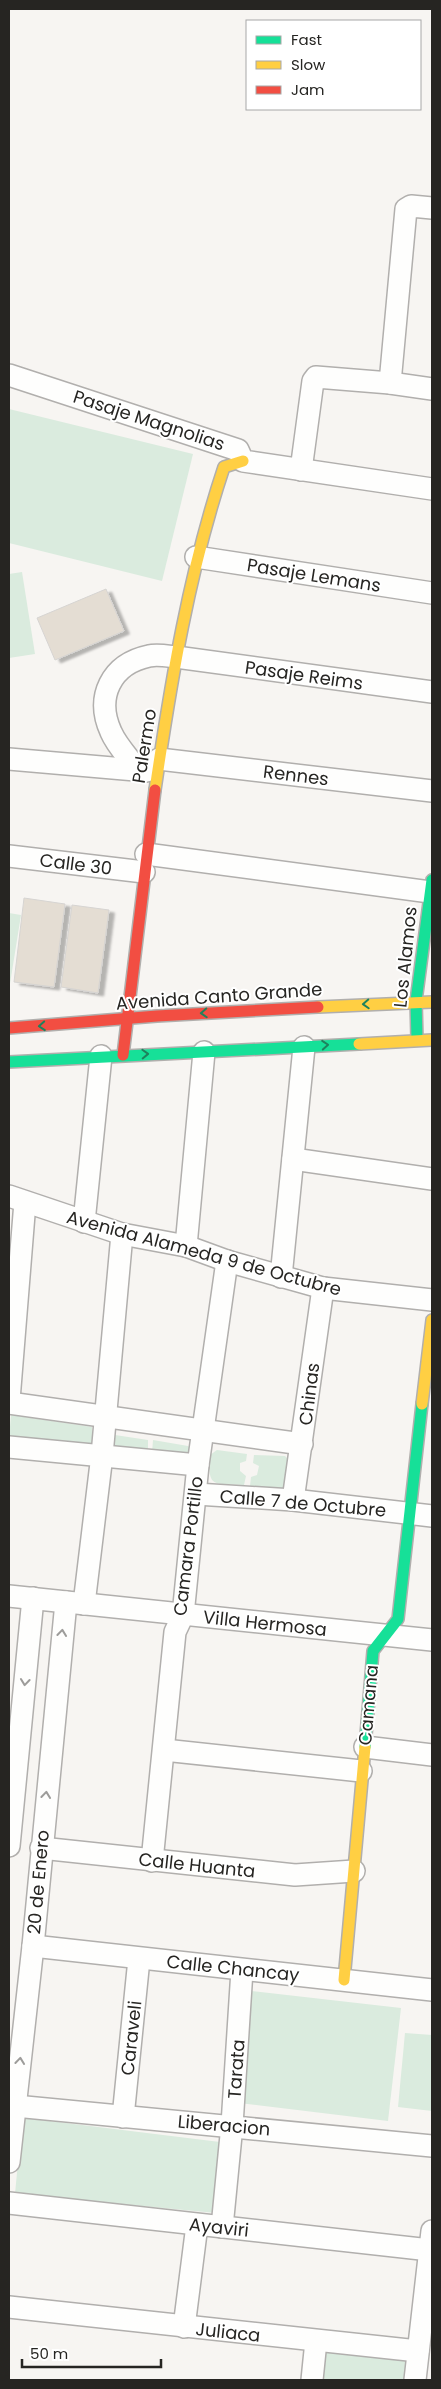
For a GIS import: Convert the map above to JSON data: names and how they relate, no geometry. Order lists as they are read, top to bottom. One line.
{"streets":{"street":["Pasaje Magnolias","Pasaje Lemans","Pasaje Reims","Palermo","Rennes","Calle 30","Los Alamos","Avenida Canto Grande","Avenida Alameda 9 de Octubre","Chinas","Calle 7 de Octubre","Camara Portillo","Villa Hermosa","Camana","Calle Huanta","20 de Enero","Calle Chancay","Caraveli","Tarata","Liberacion","Ayaviri","Juliaca"]},"crossings":[["Pasaje Magnolias","Palermo"],["Pasaje Lemans","Palermo"],["Pasaje Reims","Palermo"],["Pasaje Reims","Rennes"],["Palermo","Rennes"],["Palermo","Calle 30"],["Palermo","Avenida Canto Grande"],["Calle 30","Los Alamos"],["Los Alamos","Avenida Canto Grande"],["Avenida Alameda 9 de Octubre","Chinas"],["Avenida Alameda 9 de Octubre","Camara Portillo"],["Avenida Alameda 9 de Octubre","20 de Enero"],["Chinas","Calle 7 de Octubre"],["Calle 7 de Octubre","Camara Portillo"],["Calle 7 de Octubre","Camana"],["Camara Portillo","Villa Hermosa"],["Camara Portillo","Calle Huanta"],["Villa Hermosa","Camana"],["Villa Hermosa","20 de Enero"],["Camana","Calle Huanta"],["Camana","Calle Chancay"],["Calle Huanta","20 de Enero"],["20 de Enero","Calle Chancay"],["20 de Enero","Liberacion"],["Calle Chancay","Caraveli"],["Calle Chancay","Tarata"],["Caraveli","Liberacion"],["Tarata","Liberacion"],["Tarata","Ayaviri"]],"legend":["Fast","Slow","Jam"],"scale_bar":"50 m"}
